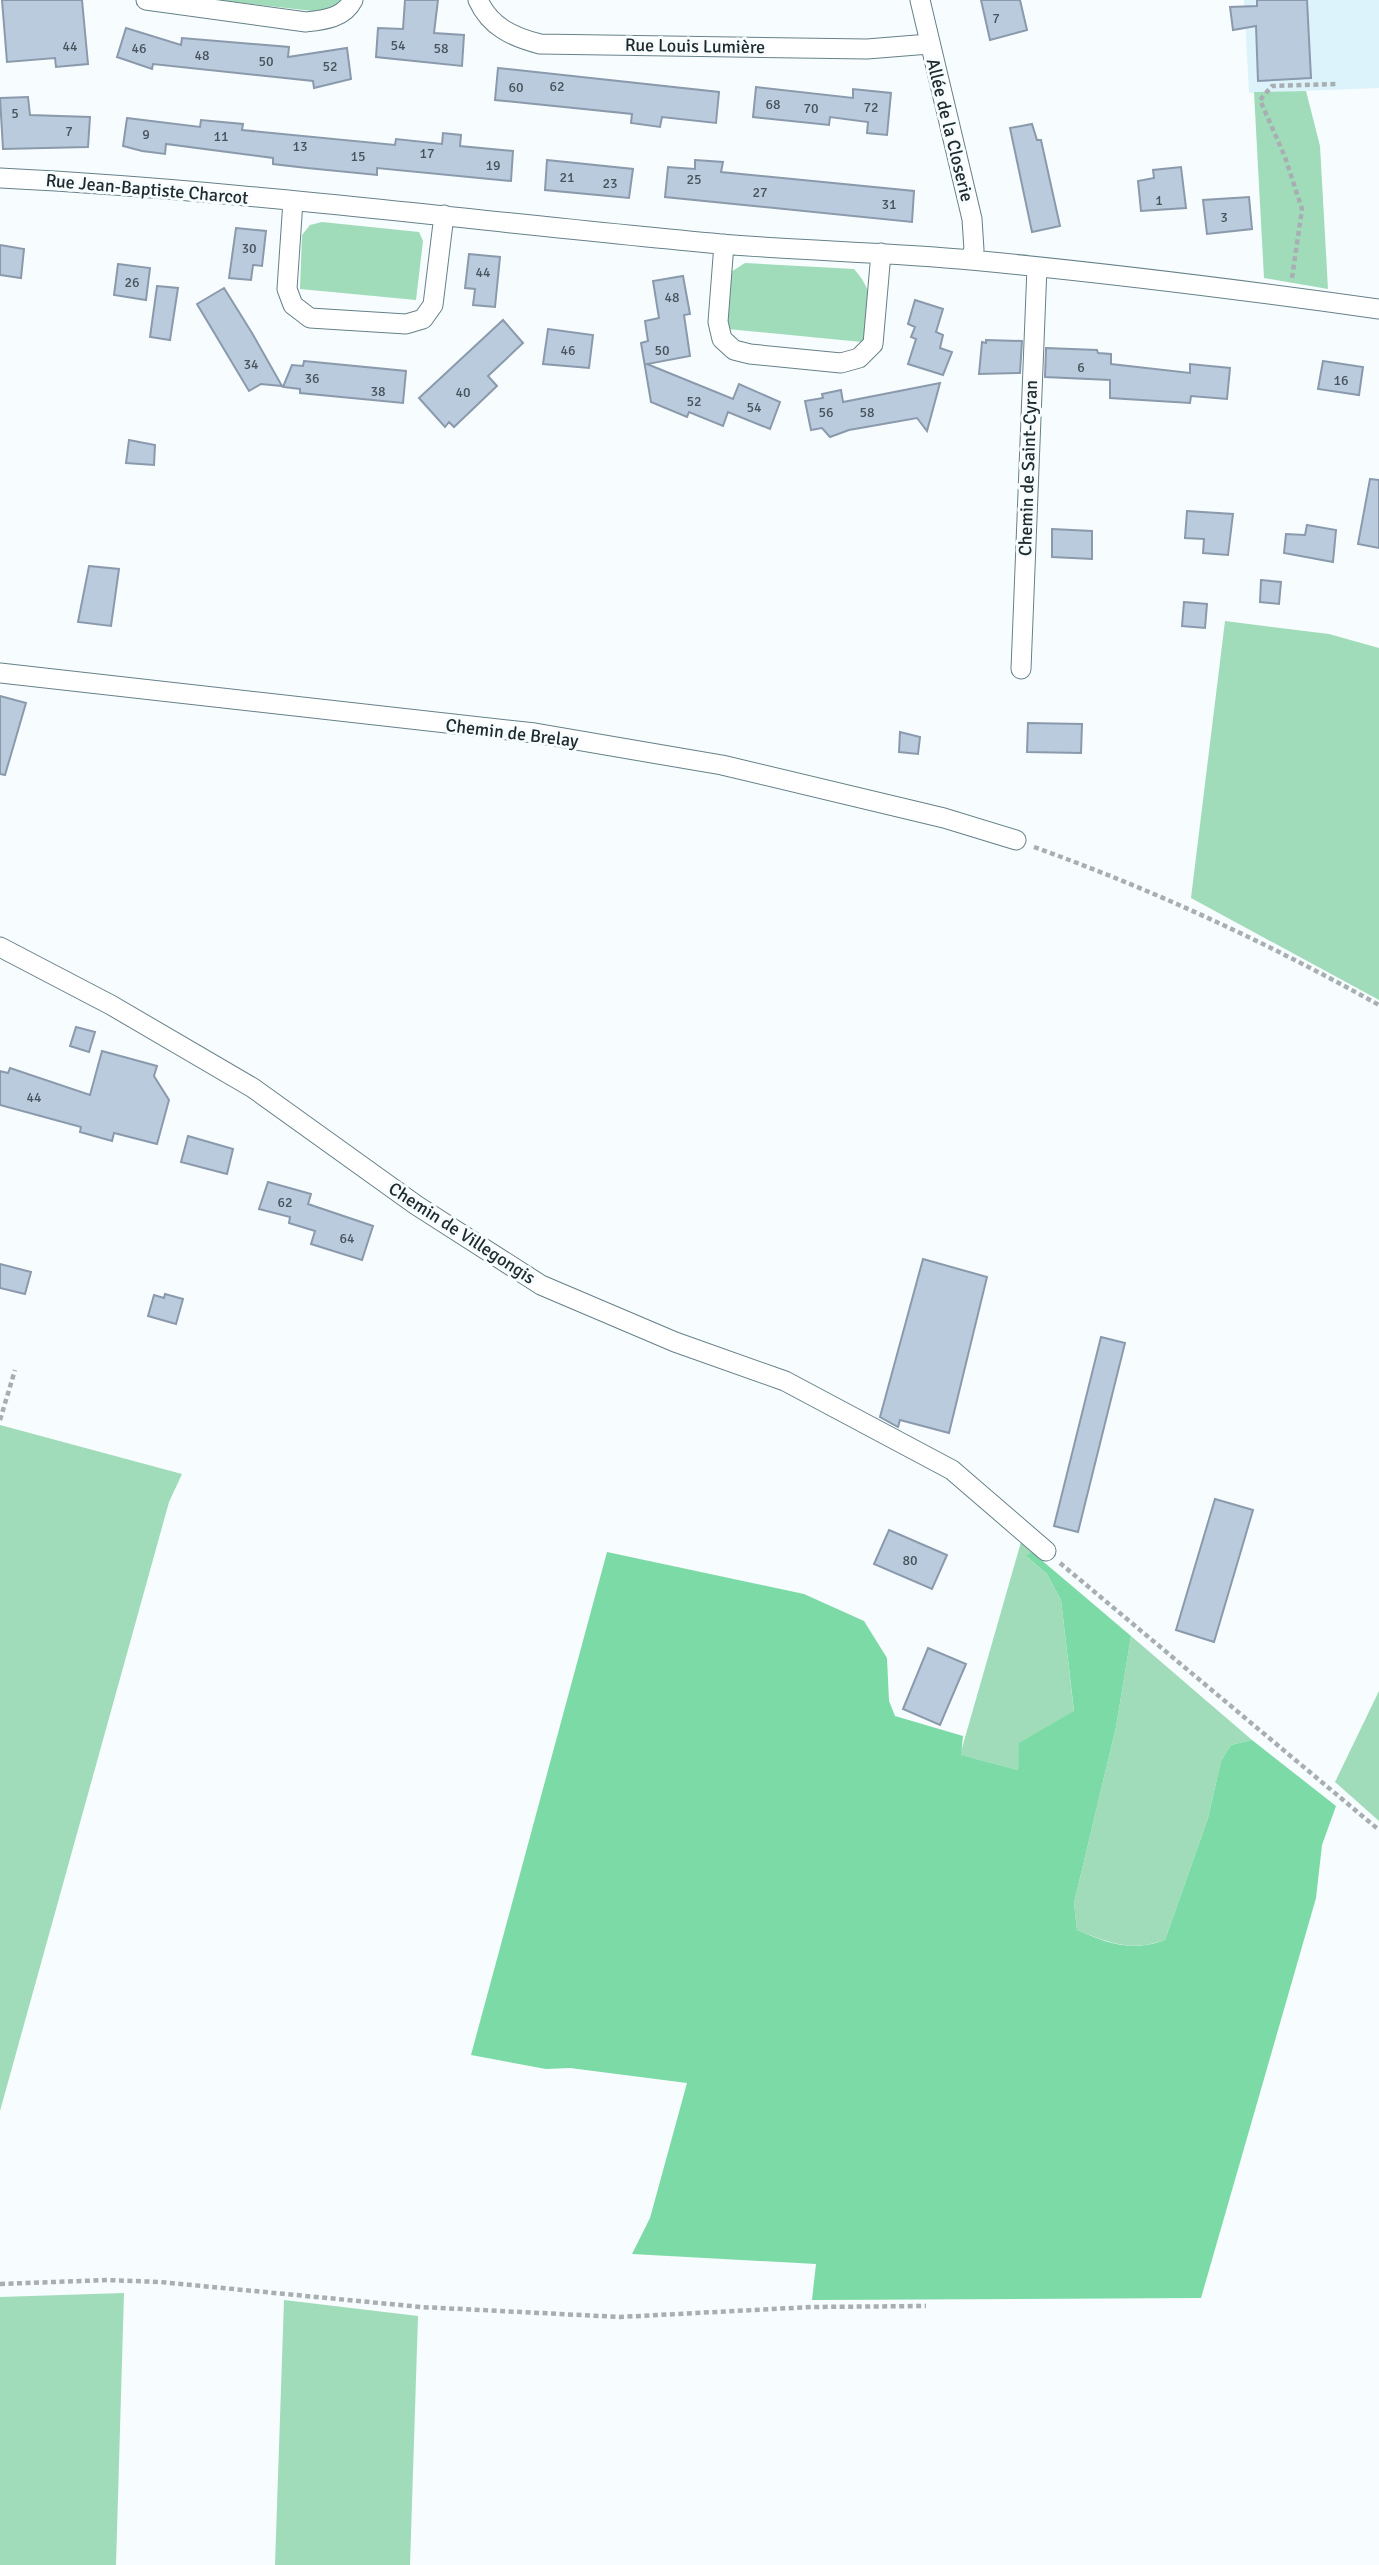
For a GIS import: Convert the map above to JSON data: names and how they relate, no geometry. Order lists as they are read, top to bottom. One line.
{"streets":{"street":["Rue Louis Lumière","Allée de la Closerie","Rue Jean-Baptiste Charcot","Chemin de Saint-Cyran","Chemin de Brelay","Chemin de Villegongis"]},"crossings":[["Rue Louis Lumière","Allée de la Closerie"],["Allée de la Closerie","Rue Jean-Baptiste Charcot"]],"house_numbers":["7","54","44","46","58","48","50","52","62","60","68","72","70","5","7","9","11","13","17","15","19","21","25","23","27","1","31","3","30","44","26","48","46","50","34","6","36","16","38","40","52","54","56","58","44","62","64","80"]}
